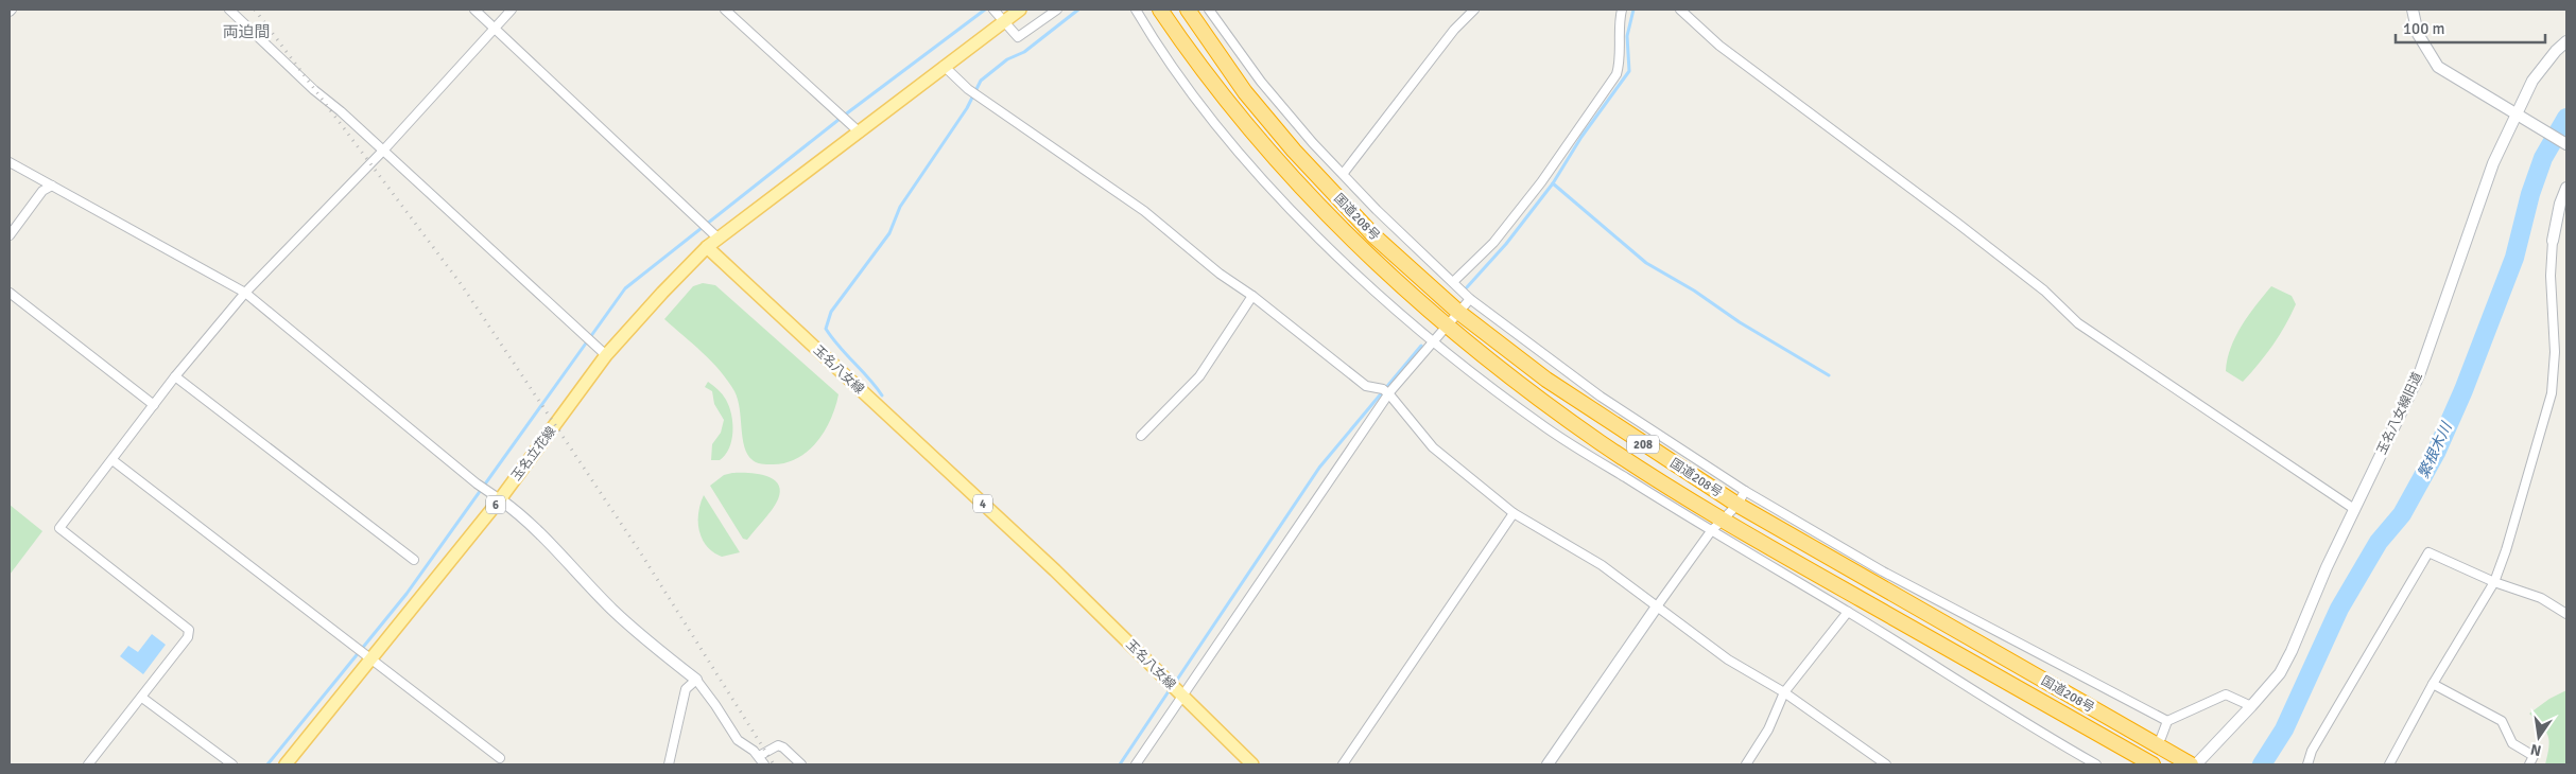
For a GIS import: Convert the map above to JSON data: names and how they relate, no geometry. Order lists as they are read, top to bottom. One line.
{"streets":{"highway":["国道208号","208"],"main road":["玉名八女線","玉名立花線","4","6"],"street":["玉名八女線旧道"]},"crossings":[["玉名八女線","玉名立花線"]],"districts":["両迫間"],"water":["繁根木川"],"scale_bar":"100 m","north":"bottom"}
